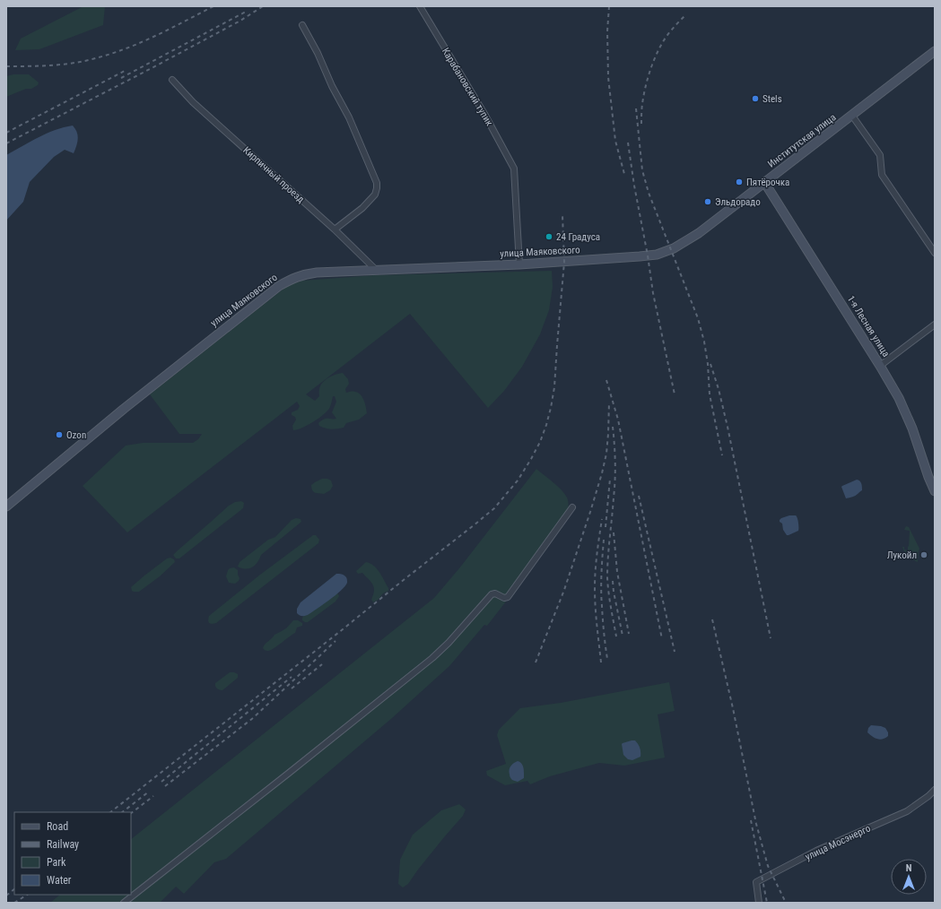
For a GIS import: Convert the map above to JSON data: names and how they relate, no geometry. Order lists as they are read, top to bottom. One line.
{"streets":{"street":["Карабановский тупик","Институтская улица","Кирпичный проезд","улица Маяковского","1-я Лесная улица","улица Мосэнерго"]},"crossings":[["Карабановский тупик","улица Маяковского"],["Институтская улица","улица Маяковского"],["Институтская улица","1-я Лесная улица"],["Кирпичный проезд","улица Маяковского"]],"places":["Stels","Пятёрочка","Эльдорадо","24 Градуса","Ozon","Лукойл"],"legend":["Road","Railway","Park","Water"],"north":"top"}
